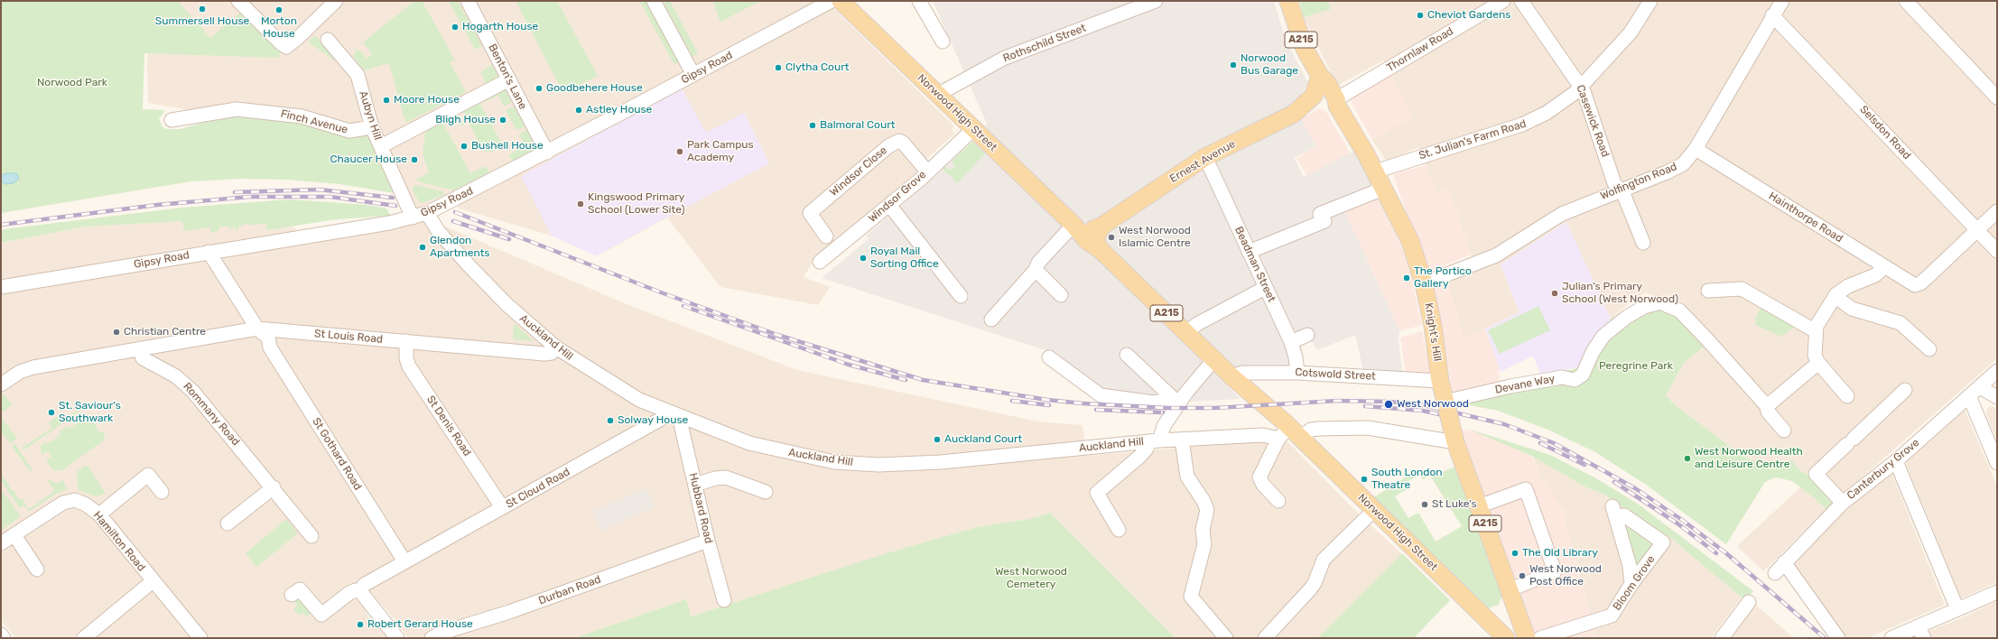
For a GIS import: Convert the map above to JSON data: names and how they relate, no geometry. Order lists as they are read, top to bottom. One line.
{"streets":{"main road":["A215","Norwood High Street","Ernest Avenue","Knight's Hill"],"street":["Rothschild Street","Thornlaw Road","Gipsy Road","Benton's Lane","Aubyn Hill","Casewick Road","Finch Avenue","Selsdon Road","St. Julian's Farm Road","Windsor Close","Wolfington Road","Windsor Grove","Hainthorpe Road","Beadman Street","St Louis Road","Auckland Hill","Cotswold Street","Devane Way","Rommany Road","St Denis Road","St Gothard Road","Canterbury Grove","St Cloud Road","Hubbard Road","Hamilton Road","Bloom Grove","Durban Road"]},"crossings":[["A215","Norwood High Street"],["A215","Auckland Hill"],["A215","Cotswold Street"],["Rothschild Street","Norwood High Street"],["Thornlaw Road","Ernest Avenue"],["Thornlaw Road","Knight's Hill"],["Gipsy Road","Benton's Lane"],["Gipsy Road","Aubyn Hill"],["Gipsy Road","Auckland Hill"],["Gipsy Road","St Gothard Road"],["Norwood High Street","Ernest Avenue"],["Norwood High Street","Windsor Grove"],["Norwood High Street","Auckland Hill"],["Aubyn Hill","Finch Avenue"],["Casewick Road","St. Julian's Farm Road"],["Casewick Road","Wolfington Road"],["Selsdon Road","Wolfington Road"],["Selsdon Road","Hainthorpe Road"],["St. Julian's Farm Road","Knight's Hill"],["Ernest Avenue","Beadman Street"],["Ernest Avenue","Knight's Hill"],["Windsor Close","Windsor Grove"],["Wolfington Road","Hainthorpe Road"],["Wolfington Road","Knight's Hill"],["Beadman Street","Cotswold Street"],["Knight's Hill","Cotswold Street"],["Knight's Hill","Devane Way"],["St Louis Road","Auckland Hill"],["St Louis Road","Rommany Road"],["St Louis Road","St Denis Road"],["St Louis Road","St Gothard Road"],["Auckland Hill","St Cloud Road"],["Auckland Hill","Hubbard Road"],["St Denis Road","St Cloud Road"],["St Gothard Road","St Cloud Road"],["St Cloud Road","Hubbard Road"],["Hubbard Road","Durban Road"]],"parks":["Norwood Park","Peregrine Park","West Norwood Cemetery"],"places":["Summersell House","Morton House","Cheviot Gardens","Hogarth House","Norwood Bus Garage","Clytha Court","Goodbehere House","Moore House","Astley House","Bligh House","Balmoral Court","Bushell House","Park Campus Academy","Chaucer House","Kingswood Primary School (Lower Site)","West Norwood Islamic Centre","Glendon Apartments","Royal Mail Sorting Office","The Portico Gallery","Julian's Primary School (West Norwood)","Christian Centre","West Norwood","St. Saviour's Southwark","Solway House","Auckland Court","West Norwood Health and Leisure Centre","South London Theatre","St Luke's","The Old Library","West Norwood Post Office","Robert Gerard House"]}
